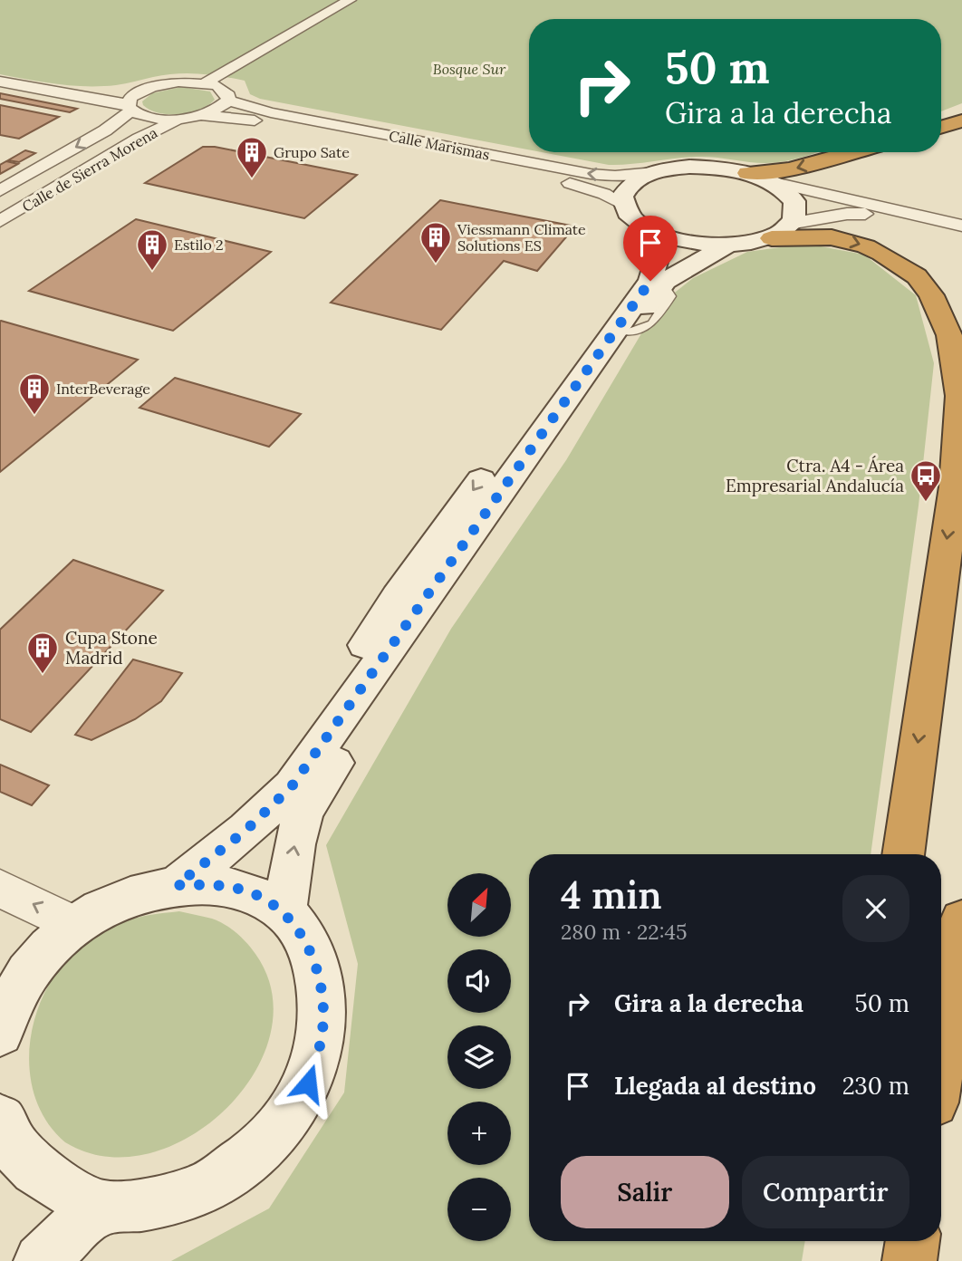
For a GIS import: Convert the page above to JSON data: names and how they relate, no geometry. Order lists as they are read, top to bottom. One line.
{"streets":{"street":["Calle Marismas","Calle de Sierra Morena"]},"parks":["Bosque Sur"],"places":{"building":["Grupo Sate","Viessmann Climate Solutions ES","Estilo 2","InterBeverage","Cupa Stone Madrid"],"bus stop":["Ctra. A4 - Área Empresarial Andalucía"]},"north":"top right","page":{"turn":["50 m","Gira a la derecha"],"heading":["4 min","280 m · 22:45"],"map_buttons":["+","−"],"list":[{"name":"Gira a la derecha","value":"50 m"},{"name":"Llegada al destino","value":"230 m"}],"buttons":["Salir","Compartir"]}}
